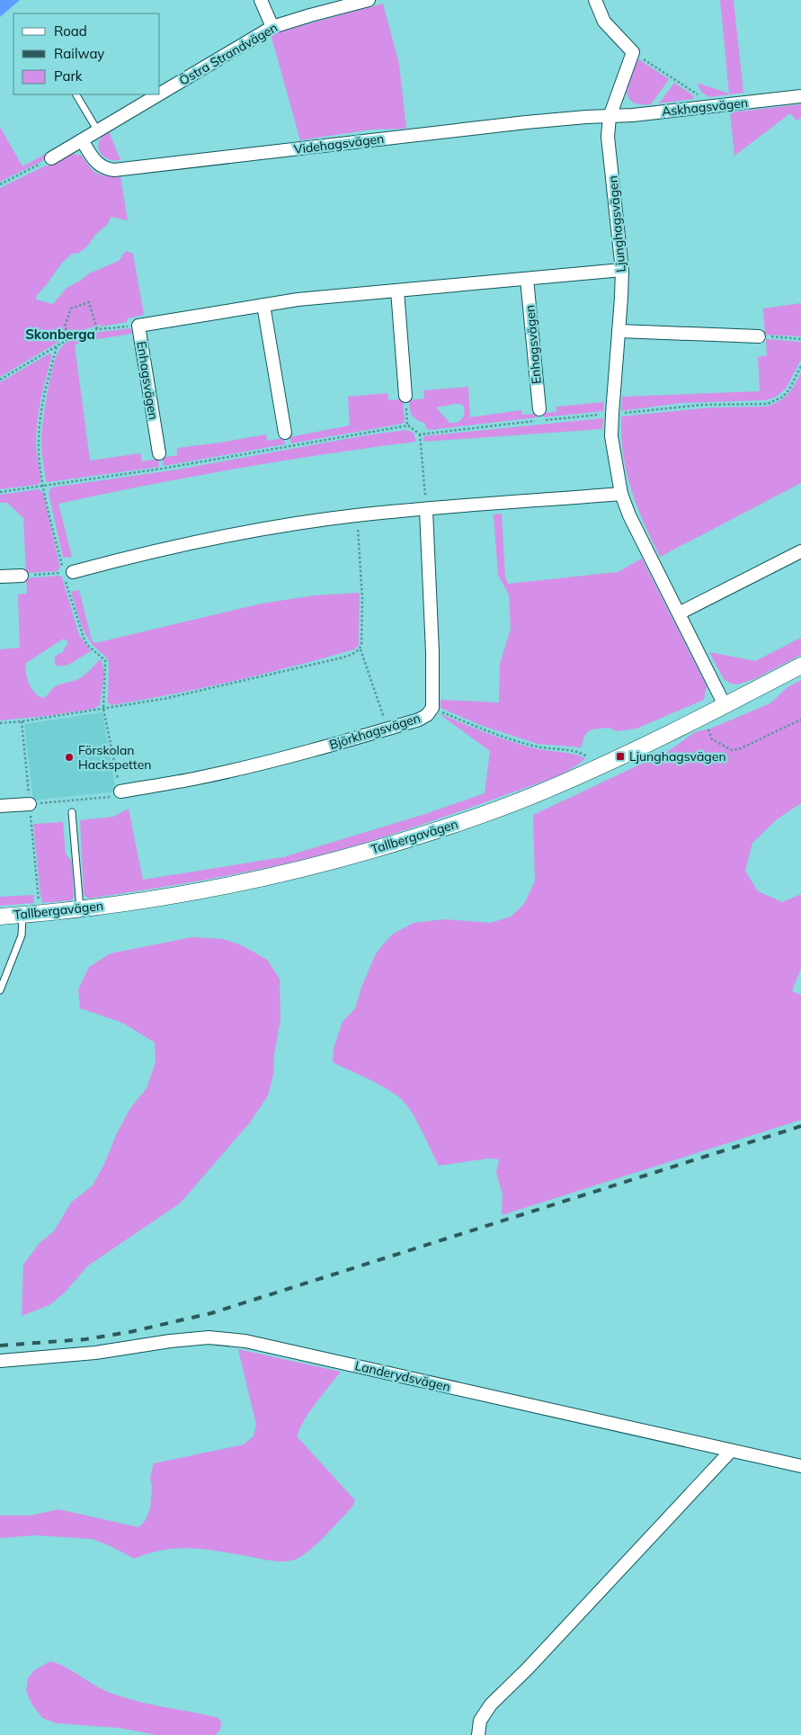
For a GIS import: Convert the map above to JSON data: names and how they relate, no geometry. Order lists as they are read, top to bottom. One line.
{"streets":{"street":["Östra Strandvägen","Askhagsvägen","Videhagsvägen","Ljunghagsvägen","Enhagsvägen","Björkhagsvägen","Tallbergavägen","Landerydsvägen"]},"crossings":[["Östra Strandvägen","Videhagsvägen"],["Askhagsvägen","Videhagsvägen"],["Askhagsvägen","Ljunghagsvägen"],["Videhagsvägen","Ljunghagsvägen"],["Ljunghagsvägen","Enhagsvägen"],["Ljunghagsvägen","Tallbergavägen"]],"districts":["Skonberga"],"places":{"transit":["Ljunghagsvägen"],"other":["Förskolan Hackspetten"]},"legend":["Road","Railway","Park"]}
